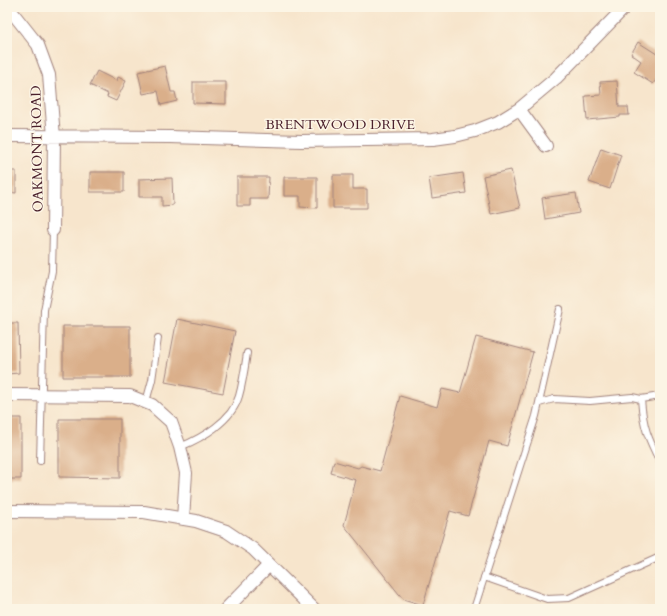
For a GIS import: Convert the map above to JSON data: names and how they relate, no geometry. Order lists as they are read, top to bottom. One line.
{"streets":{"street":["BRENTWOOD DRIVE","OAKMONT ROAD"]},"crossings":[["BRENTWOOD DRIVE","OAKMONT ROAD"]]}
